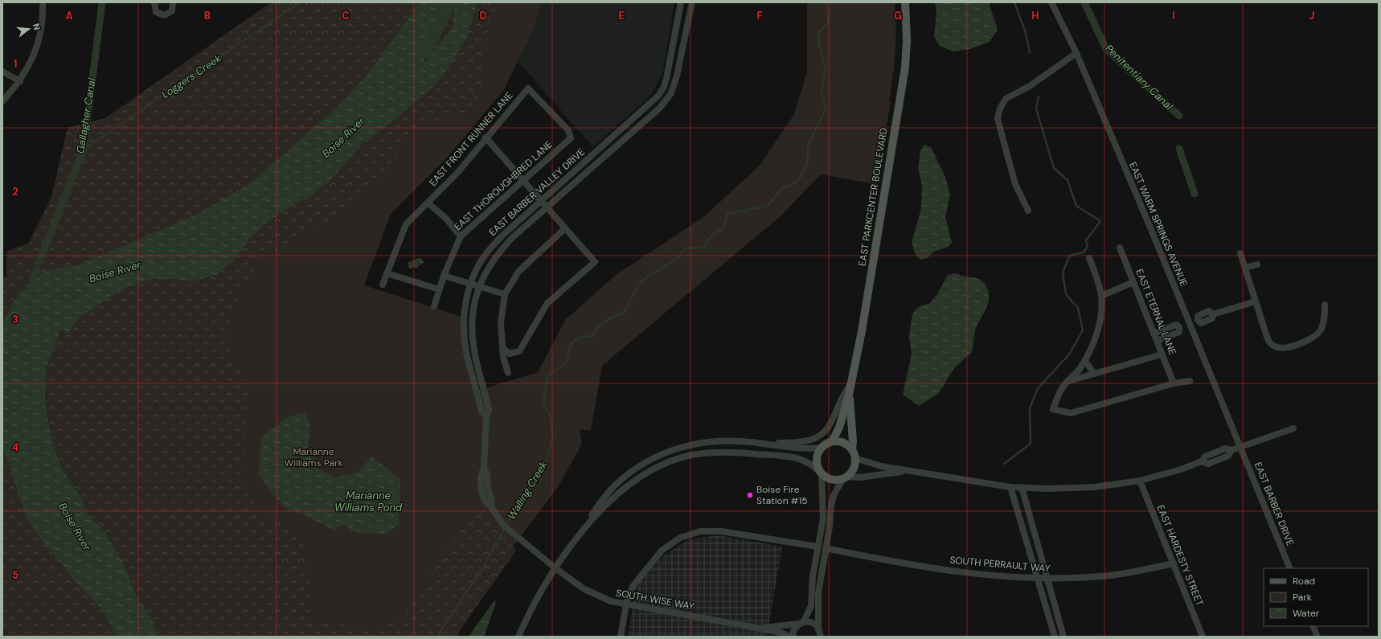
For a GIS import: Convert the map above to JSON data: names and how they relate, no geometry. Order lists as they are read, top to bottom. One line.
{"streets":{"main road":["EAST PARKCENTER BOULEVARD"],"street":["EAST FRONT RUNNER LANE","EAST THOROUGHBRED LANE","EAST BARBER VALLEY DRIVE","EAST WARM SPRINGS AVENUE","EAST ETERNAL LANE","EAST BARBER DRIVE","EAST HARDESTY STREET","SOUTH PERRAULT WAY","SOUTH WISE WAY"]},"crossings":[["EAST FRONT RUNNER LANE","EAST THOROUGHBRED LANE"],["EAST BARBER VALLEY DRIVE","SOUTH WISE WAY"],["EAST WARM SPRINGS AVENUE","EAST BARBER DRIVE"],["EAST HARDESTY STREET","SOUTH PERRAULT WAY"]],"water":["Loggers Creek","Penitentiary Canal","Gallagher Canal","Boise River","Walling Creek","Marianne Williams Pond"],"parks":["Marianne Williams Park"],"places":["Boise Fire Station #15"],"legend":["Road","Park","Water"],"north":"right","grid":{"columns":["A","B","C","D","E","F","G","H","I","J"],"rows":["1","2","3","4","5"]}}
